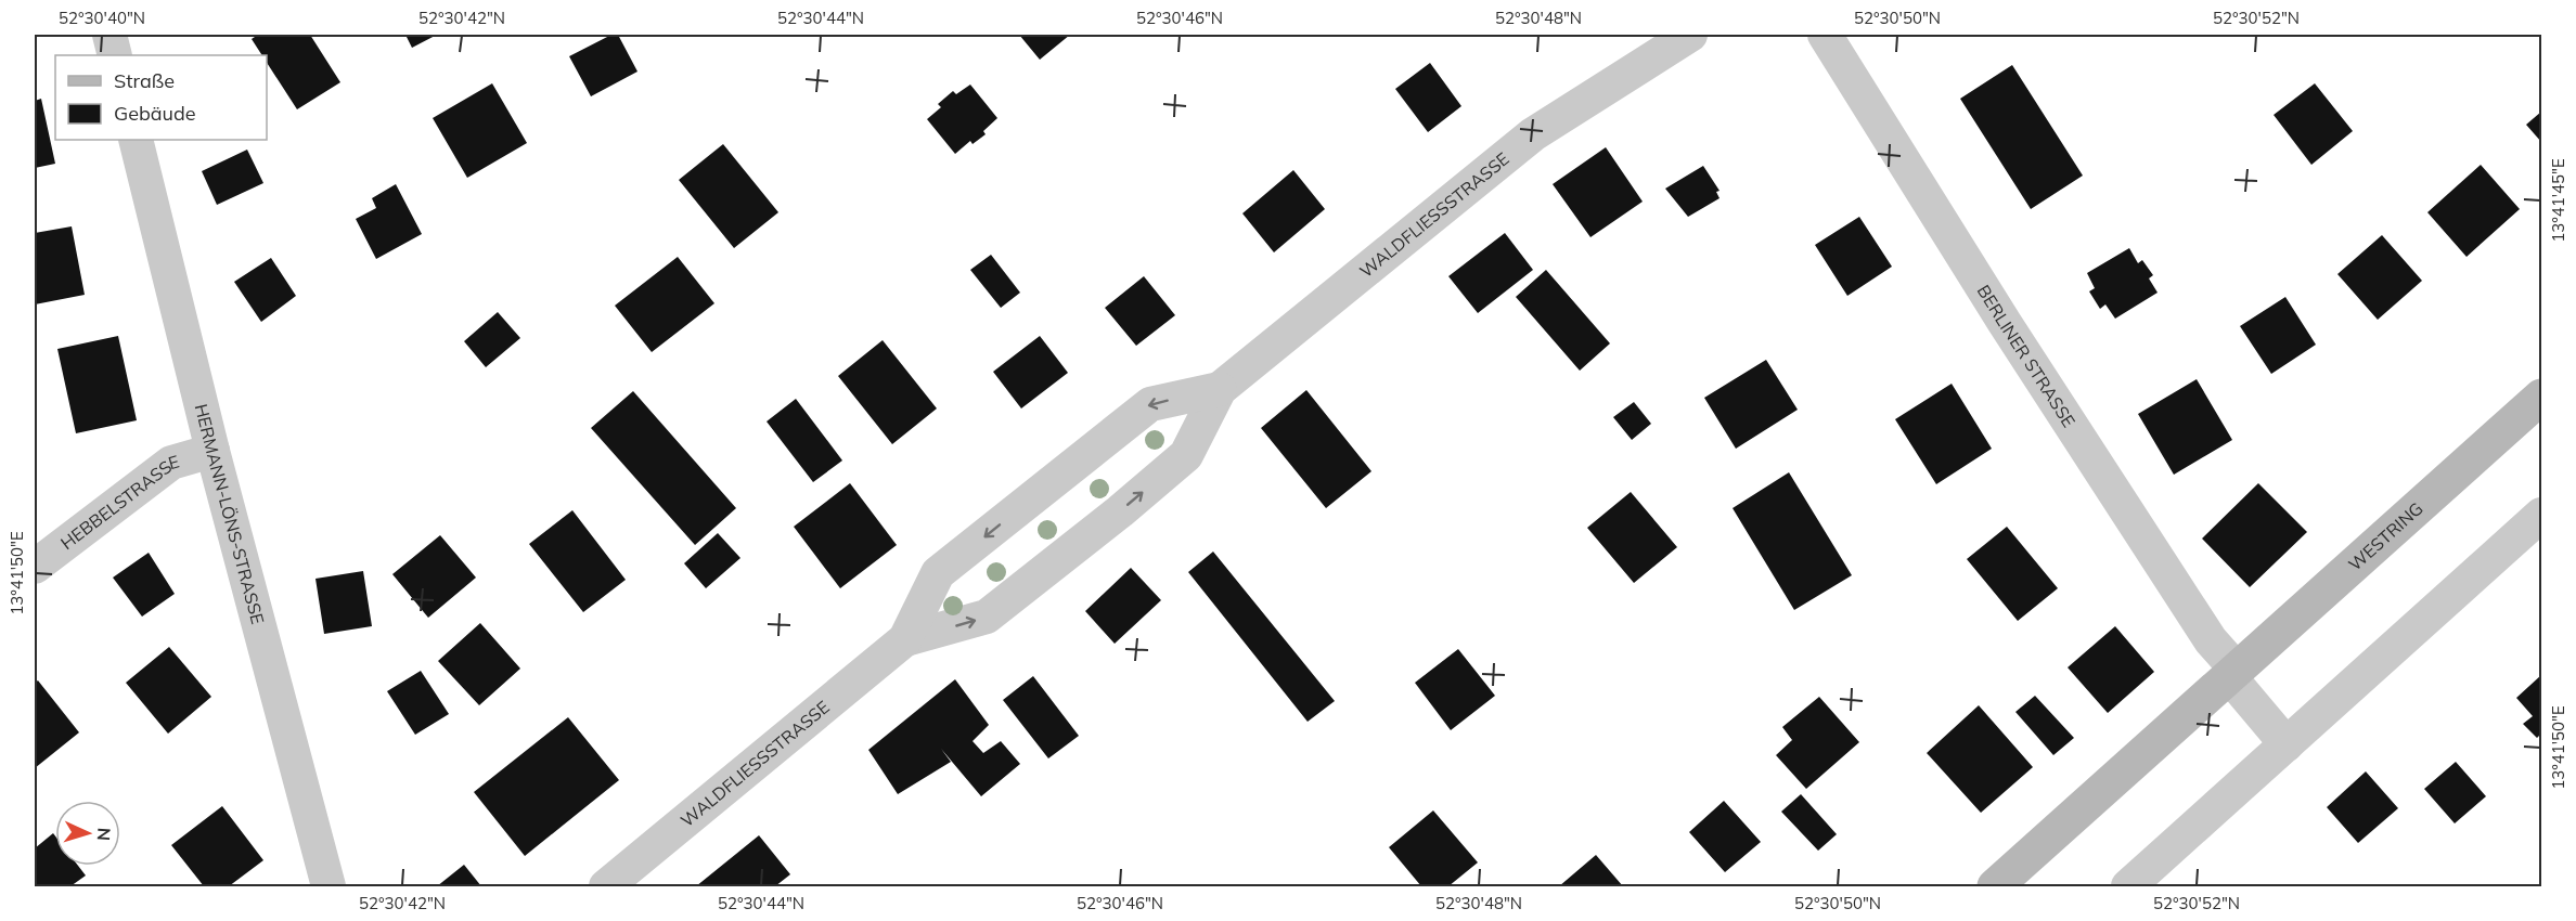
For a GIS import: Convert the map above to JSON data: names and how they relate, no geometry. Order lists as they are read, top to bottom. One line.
{"streets":{"street":["WALDFLIESSSTRASSE","BERLINER STRASSE","HEBBELSTRASSE","HERMANN-LÖNS-STRASSE","WESTRING"]},"crossings":[["BERLINER STRASSE","WESTRING"],["HEBBELSTRASSE","HERMANN-LÖNS-STRASSE"]],"legend":["Straße","Gebäude"],"north":"right","coordinates":["52°30'40\"N","52°30'42\"N","52°30'44\"N","52°30'46\"N","52°30'48\"N","52°30'50\"N","52°30'52\"N","13°41'45\"E","13°41'50\"E"]}
